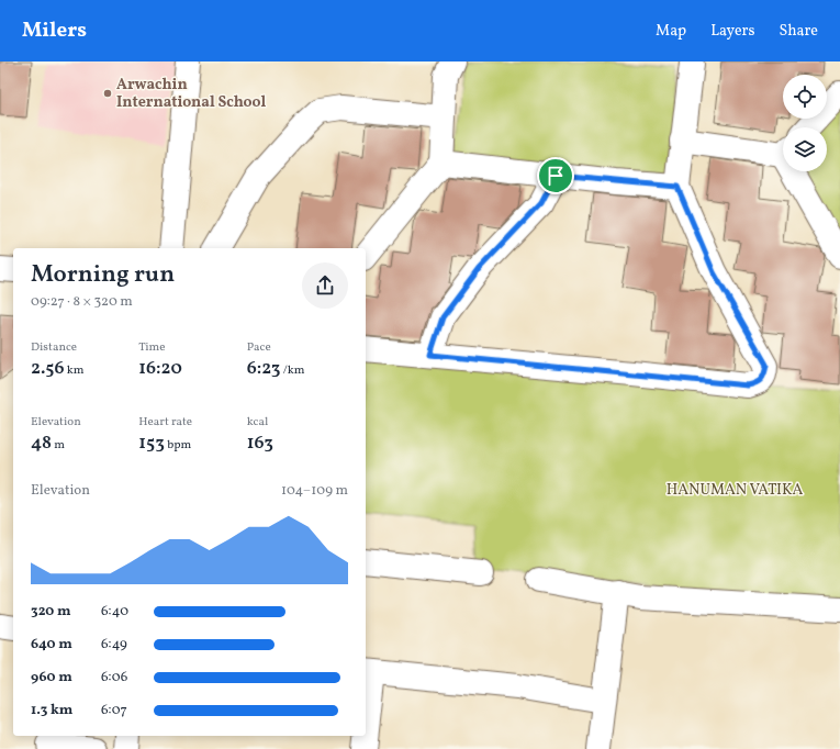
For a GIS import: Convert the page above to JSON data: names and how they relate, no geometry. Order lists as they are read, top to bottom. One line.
{"parks":["HANUMAN VATIKA"],"places":["Arwachin International School"],"page":{"header":"Milers","nav":["Map","Layers","Share"],"heading":["Morning run","09:27 · 8 × 320 m"],"stats":[["Distance","2.56 km"],["Time","16:20"],["Pace","6:23 /km"],["Elevation","48 m"],["Heart rate","153 bpm"],["kcal","163"]],"chart":["Elevation","104–109 m"],"list":[{"name":"320 m","note":"6:40"},{"name":"640 m","note":"6:49"},{"name":"960 m","note":"6:06"},{"name":"1.3 km","note":"6:07"}]}}
